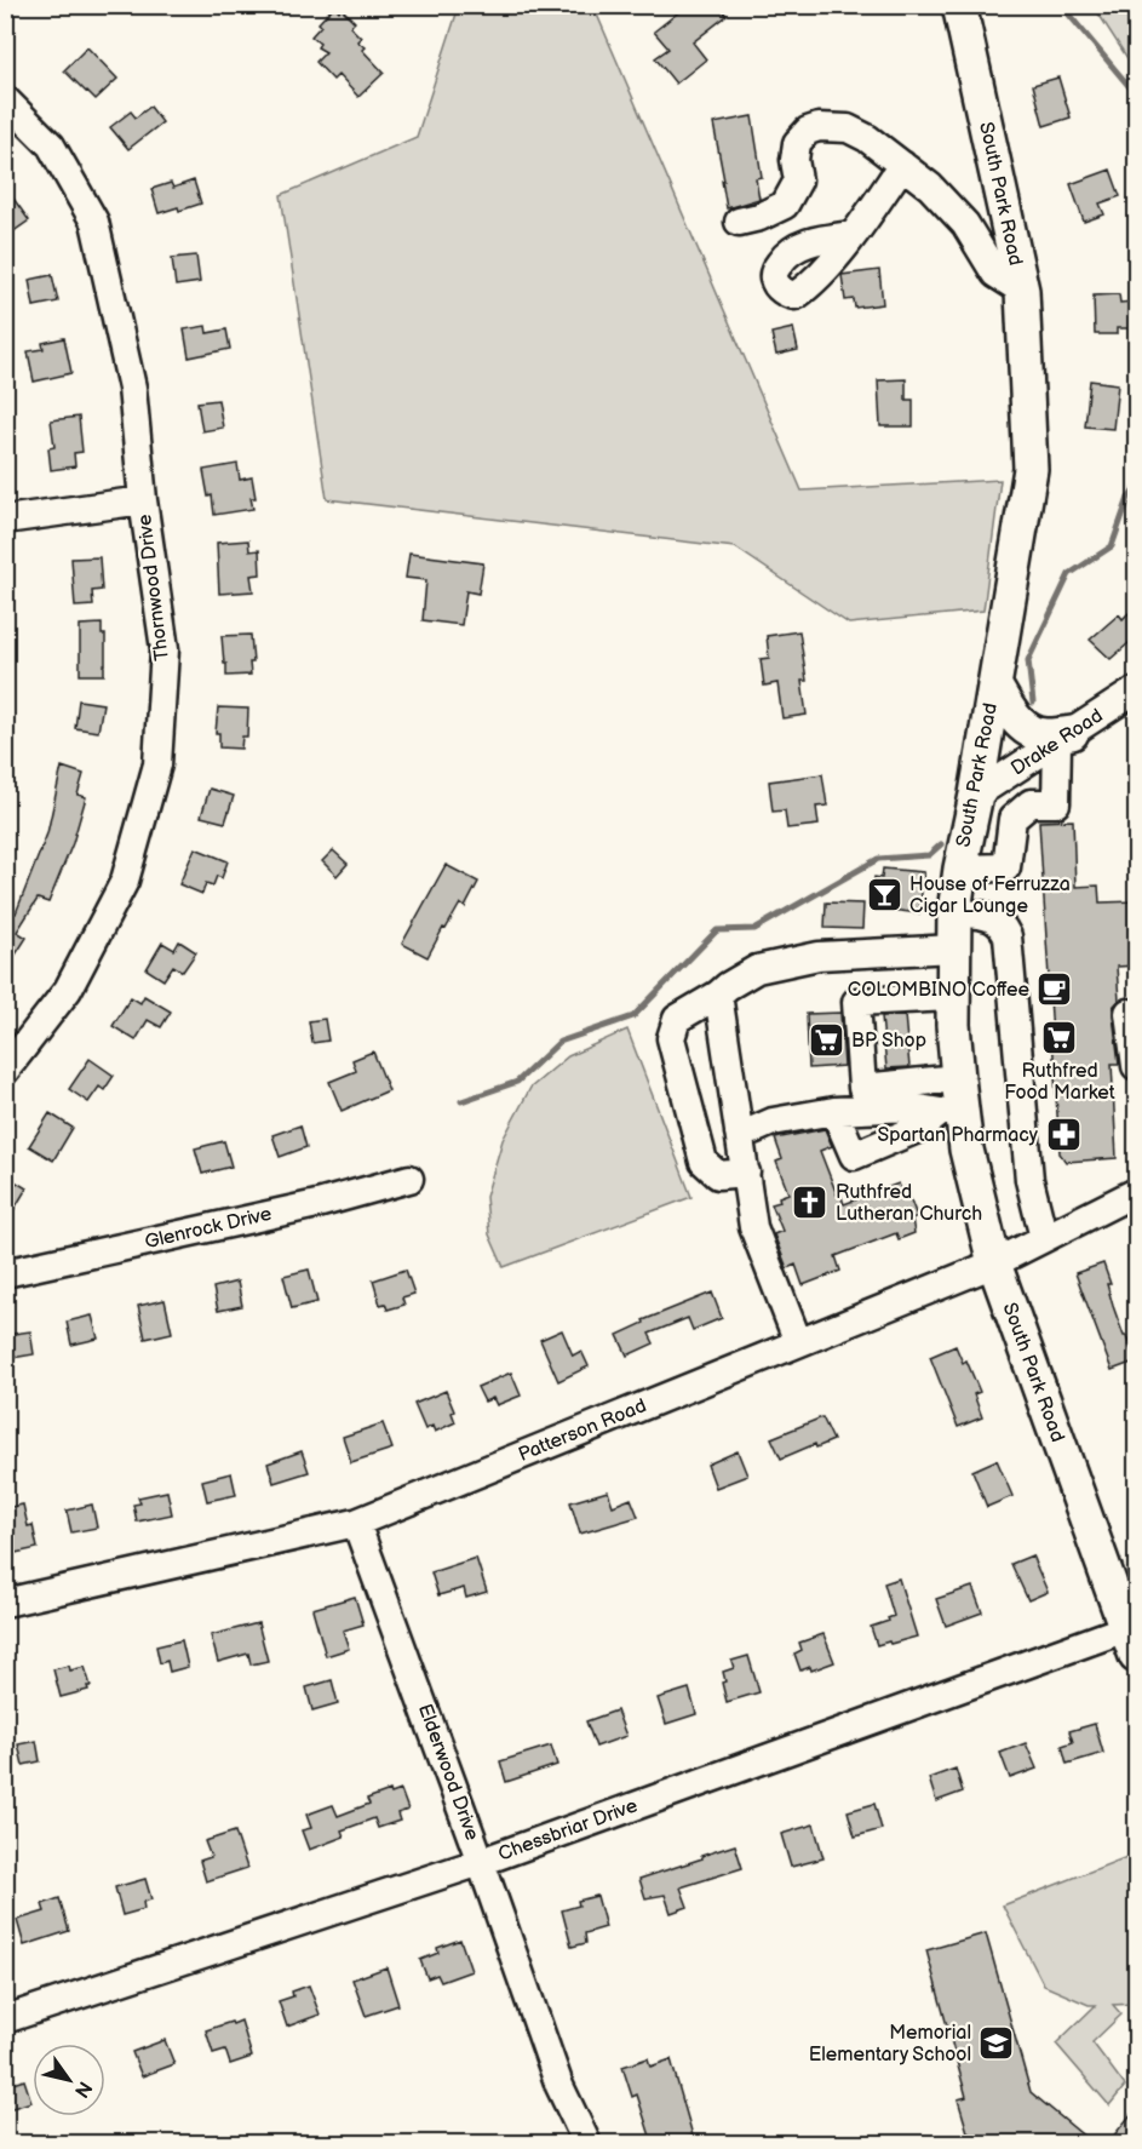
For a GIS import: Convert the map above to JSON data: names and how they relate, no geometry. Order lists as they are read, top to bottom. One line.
{"streets":{"main road":["South Park Road"],"street":["Thornwood Drive","Drake Road","Glenrock Drive","Patterson Road","Elderwood Drive","Chessbriar Drive"]},"crossings":[["South Park Road","Drake Road"],["South Park Road","Patterson Road"],["South Park Road","Chessbriar Drive"],["Patterson Road","Elderwood Drive"],["Elderwood Drive","Chessbriar Drive"]],"places":{"bar":["House of Ferruzza Cigar Lounge"],"cafe":["COLOMBINO Coffee"],"supermarket":["Ruthfred Food Market","BP Shop"],"pharmacy":["Spartan Pharmacy"],"church":["Ruthfred Lutheran Church"],"school or university":["Memorial Elementary School"]},"north":"bottom right"}
